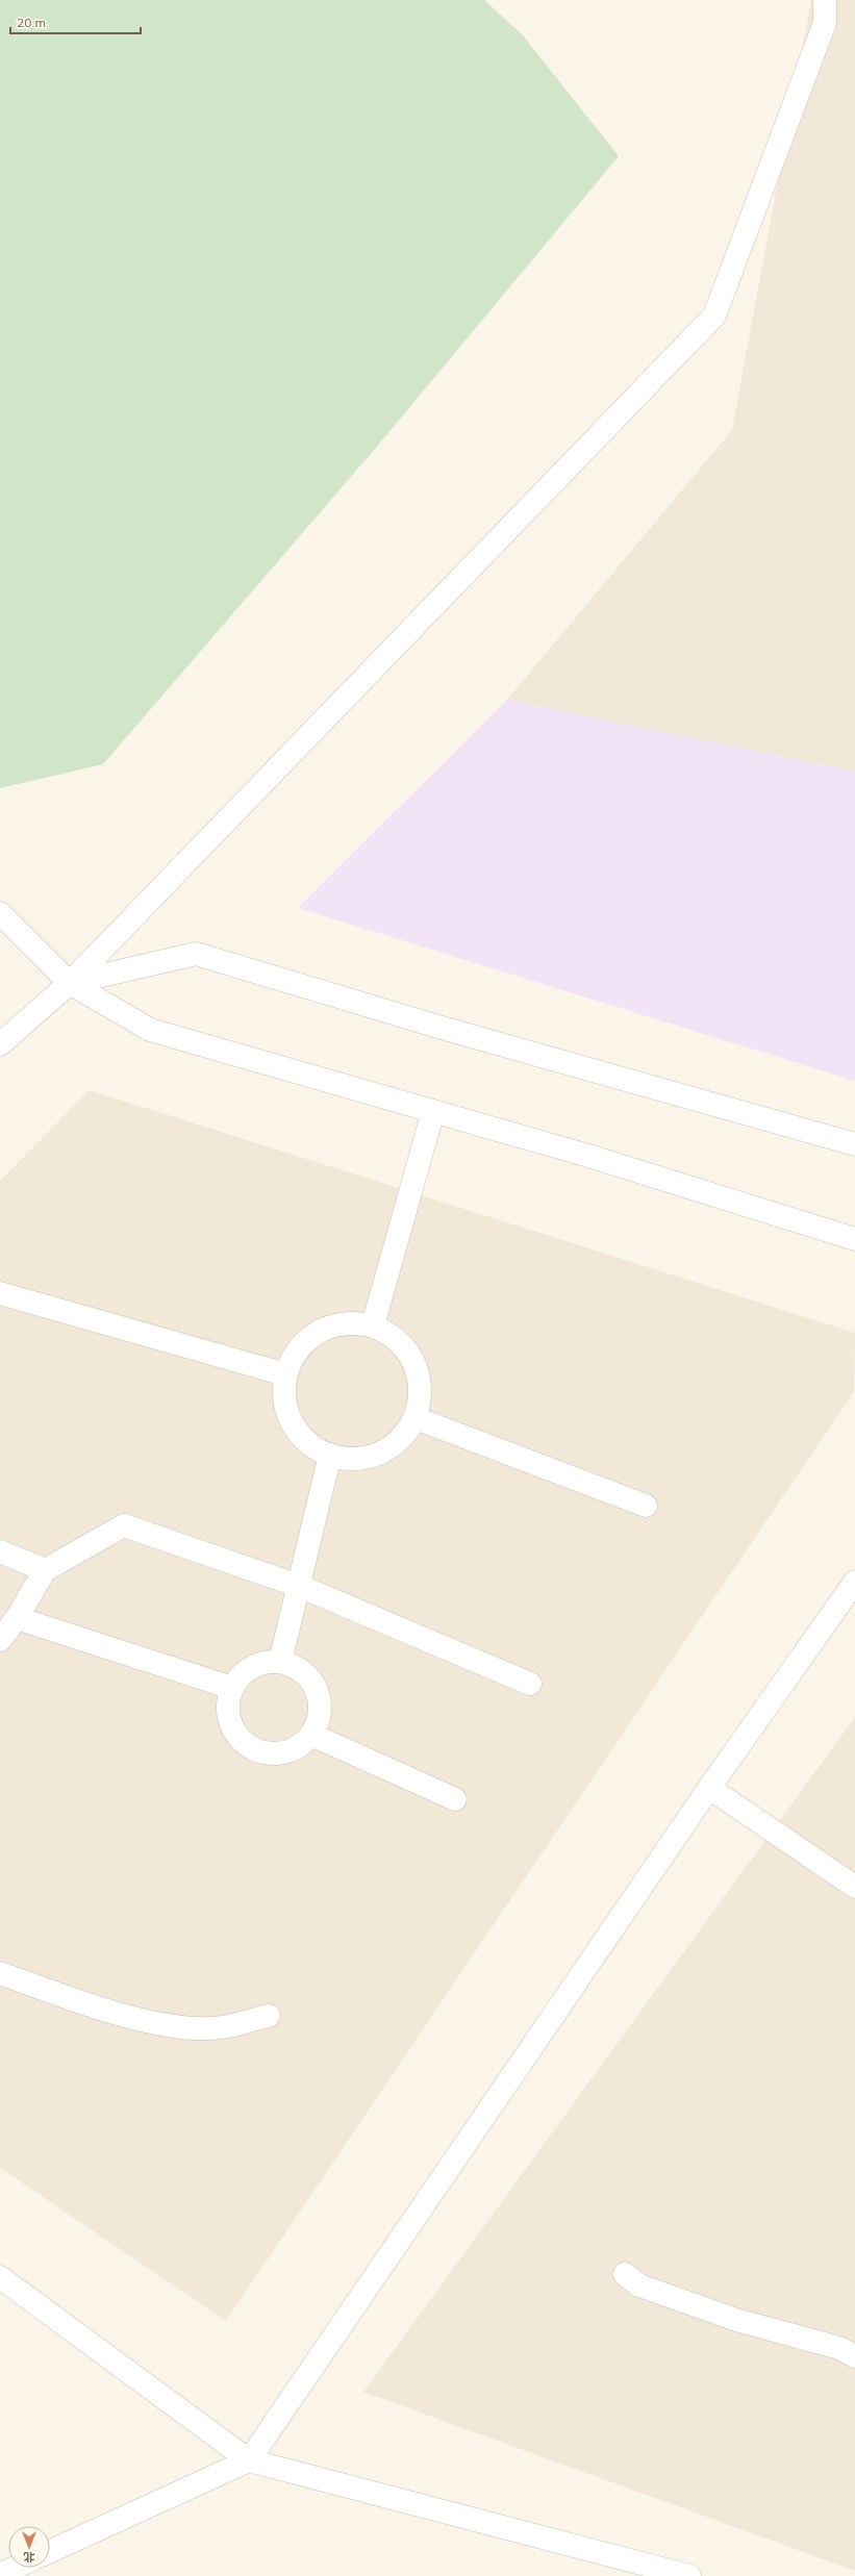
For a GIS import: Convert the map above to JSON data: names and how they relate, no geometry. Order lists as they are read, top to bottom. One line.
{"scale_bar":"20 m","north":"bottom"}
